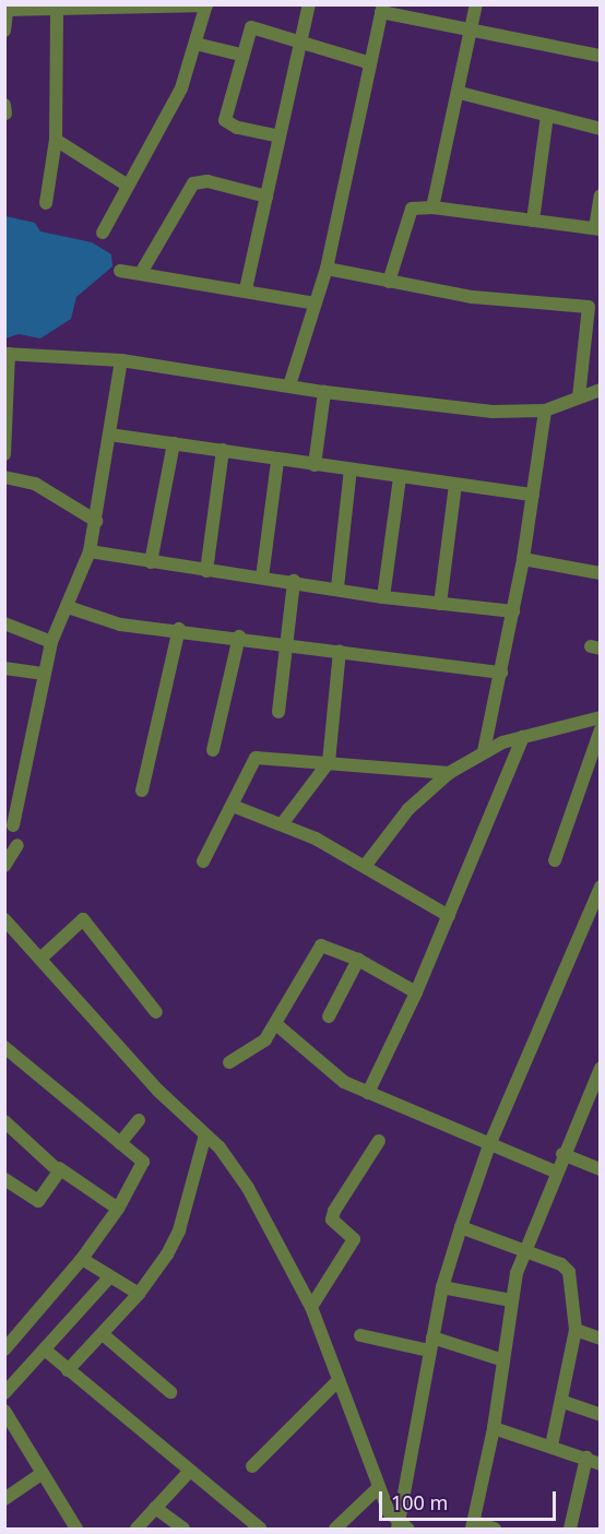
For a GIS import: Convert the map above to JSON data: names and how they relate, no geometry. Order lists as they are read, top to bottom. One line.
{"scale_bar":"100 m"}
